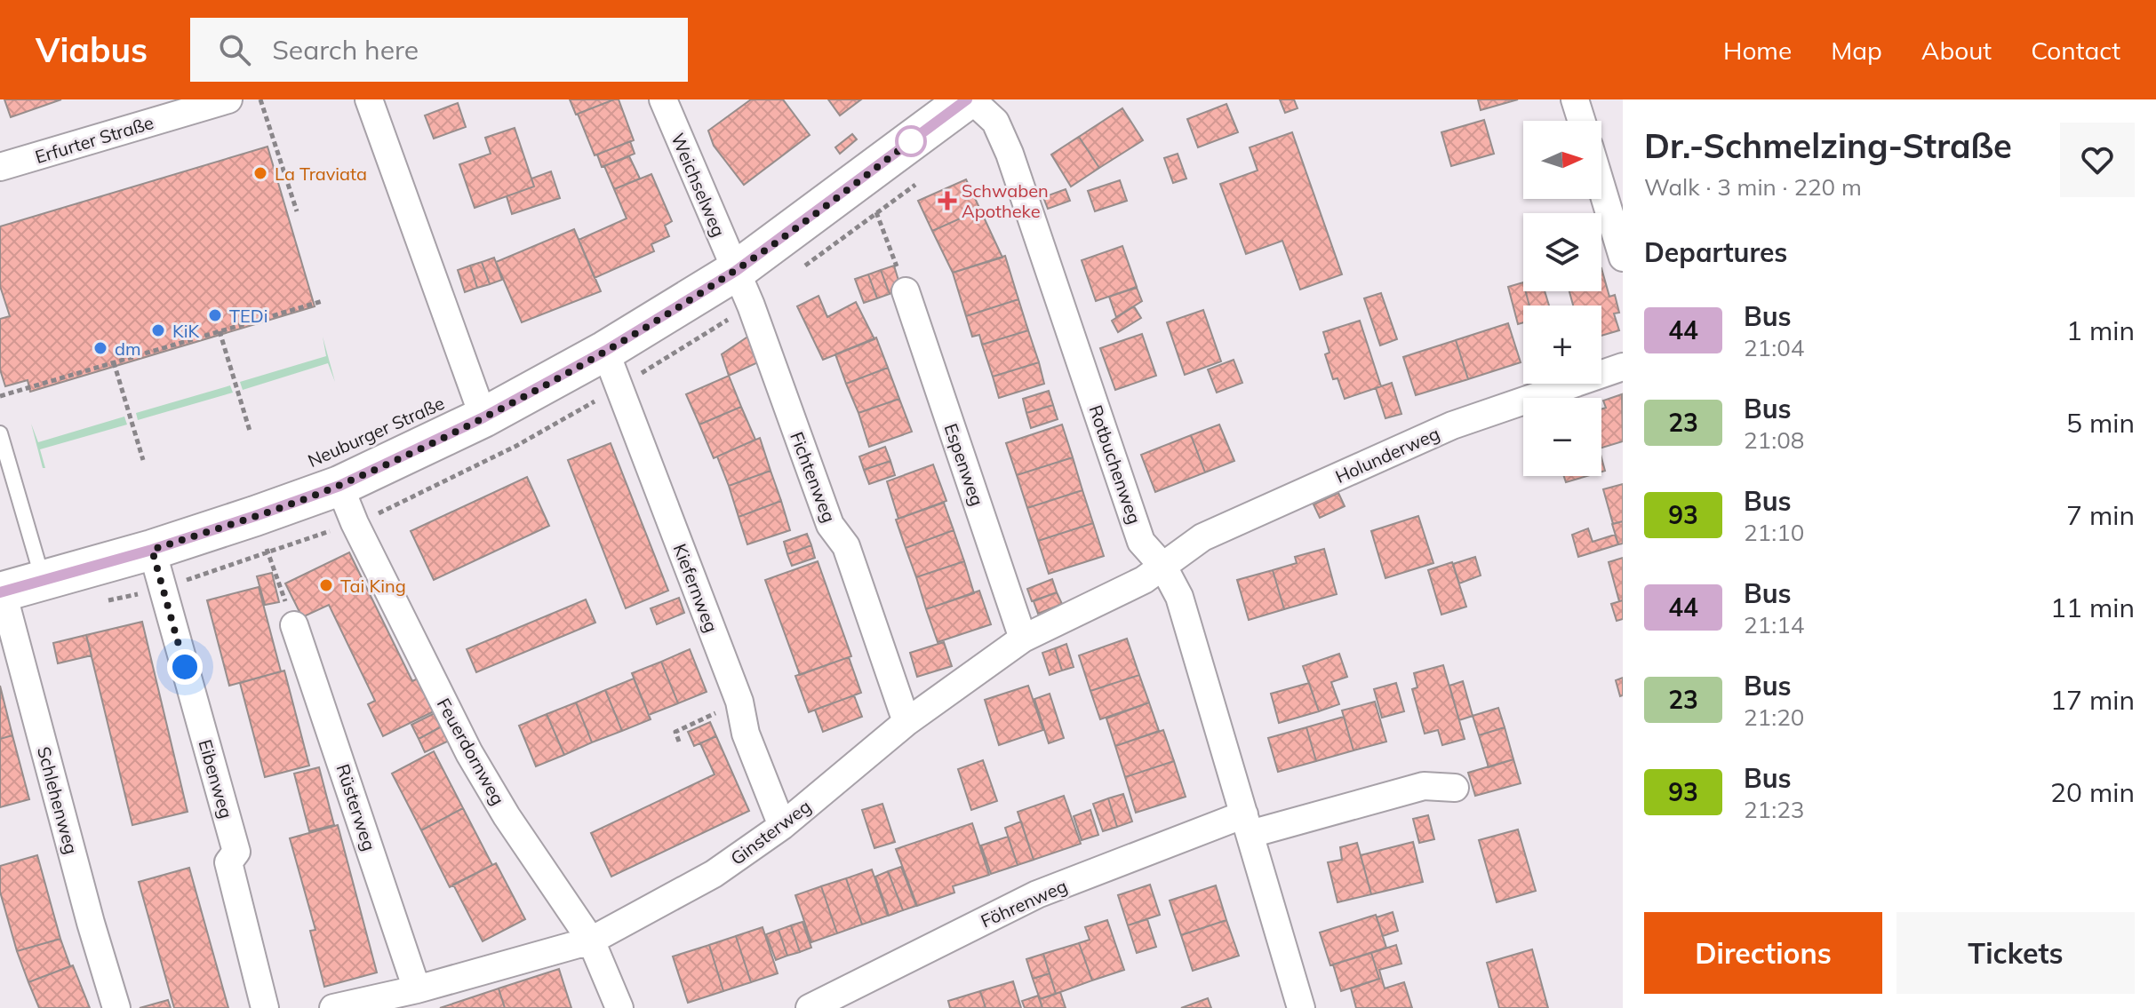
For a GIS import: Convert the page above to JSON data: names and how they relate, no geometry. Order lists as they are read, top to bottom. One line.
{"streets":{"street":["Erfurter Straße","Weichselweg","Neuburger Straße","Holunderweg","Espenweg","Rotbuchenweg","Fichtenweg","Kiefernweg","Feuerdornweg","Eibenweg","Schlehenweg","Rüsterweg","Ginsterweg","Föhrenweg"]},"crossings":[["Weichselweg","Neuburger Straße"],["Weichselweg","Fichtenweg"],["Neuburger Straße","Rotbuchenweg"],["Neuburger Straße","Fichtenweg"],["Neuburger Straße","Kiefernweg"],["Neuburger Straße","Feuerdornweg"],["Neuburger Straße","Eibenweg"],["Neuburger Straße","Schlehenweg"],["Holunderweg","Rotbuchenweg"],["Holunderweg","Ginsterweg"],["Espenweg","Ginsterweg"],["Rotbuchenweg","Ginsterweg"],["Rotbuchenweg","Föhrenweg"],["Fichtenweg","Ginsterweg"],["Kiefernweg","Ginsterweg"],["Feuerdornweg","Ginsterweg"],["Rüsterweg","Ginsterweg"]],"places":{"other":["La Traviata","TEDi","KiK","dm","Tai King"],"health":["Schwaben Apotheke"]},"lines":["bus line 44"],"north":"right","page":{"header":"Viabus","search":"Search here","nav":["Home","Map","About","Contact"],"heading":[["Dr.-Schmelzing-Straße","Walk · 3 min · 220 m"],"Departures"],"map_buttons":["+","−"],"list":[{"mark":"44","name":"Bus","note":"21:04","value":"1 min"},{"mark":"23","name":"Bus","note":"21:08","value":"5 min"},{"mark":"93","name":"Bus","note":"21:10","value":"7 min"},{"mark":"44","name":"Bus","note":"21:14","value":"11 min"},{"mark":"23","name":"Bus","note":"21:20","value":"17 min"},{"mark":"93","name":"Bus","note":"21:23","value":"20 min"}],"buttons":["Directions","Tickets"]}}
